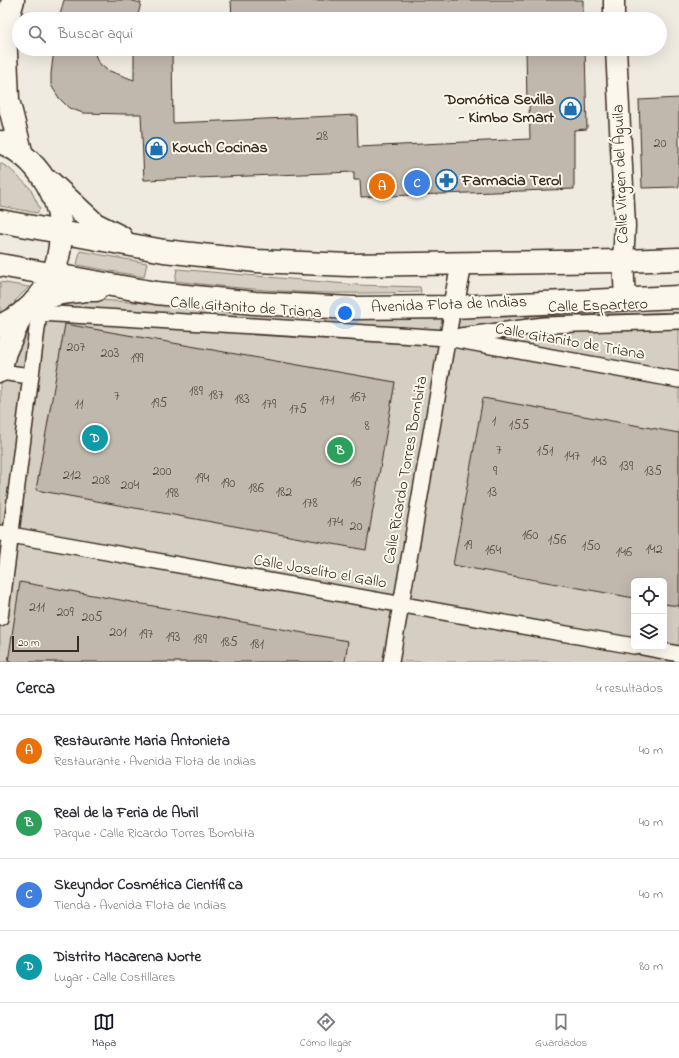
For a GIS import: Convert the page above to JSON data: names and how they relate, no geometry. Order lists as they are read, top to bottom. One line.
{"streets":{"main road":["Avenida Flota de Indias"],"street":["Calle Virgen del Águila","Calle Espartero","Calle Gitanito de Triana","Calle Ricardo Torres Bombita","Calle Joselito el Gallo"]},"crossings":[["Calle Virgen del Águila","Avenida Flota de Indias"],["Avenida Flota de Indias","Calle Ricardo Torres Bombita"],["Calle Espartero","Calle Gitanito de Triana"],["Calle Espartero","Calle Ricardo Torres Bombita"],["Calle Gitanito de Triana","Calle Ricardo Torres Bombita"],["Calle Ricardo Torres Bombita","Calle Joselito el Gallo"]],"places":{"shop":["Domótica Sevilla - Kimbo Smart","Kouch Cocinas"],"pharmacy":["Farmacia Terol"]},"house_numbers":["28","20","207","203","199","189","187","7","167","183","171","195","11","179","175","1","155","8","7","151","147","143","139","200","9","135","212","194","208","16","190","204","186","182","13","198","178","174","20","160","156","19","150","142","164","146","211","209","205","201","197","193","189","185","181"],"scale_bar":"20 m","page":{"search":"Buscar aquí","pins":["C","A","D","B"],"scale":"20 m","heading":["Cerca","4 resultados"],"list":[{"mark":"A","name":"Restaurante Maria Antonieta","note":"Restaurante · Avenida Flota de Indias","value":"40 m"},{"mark":"B","name":"Real de la Feria de Abril","note":"Parque · Calle Ricardo Torres Bombita","value":"40 m"},{"mark":"C","name":"Skeyndor Cosmética Científica","note":"Tienda · Avenida Flota de Indias","value":"40 m"},{"mark":"D","name":"Distrito Macarena Norte","note":"Lugar · Calle Costillares","value":"80 m"}],"nav":["Mapa","Cómo llegar","Guardados"]}}
